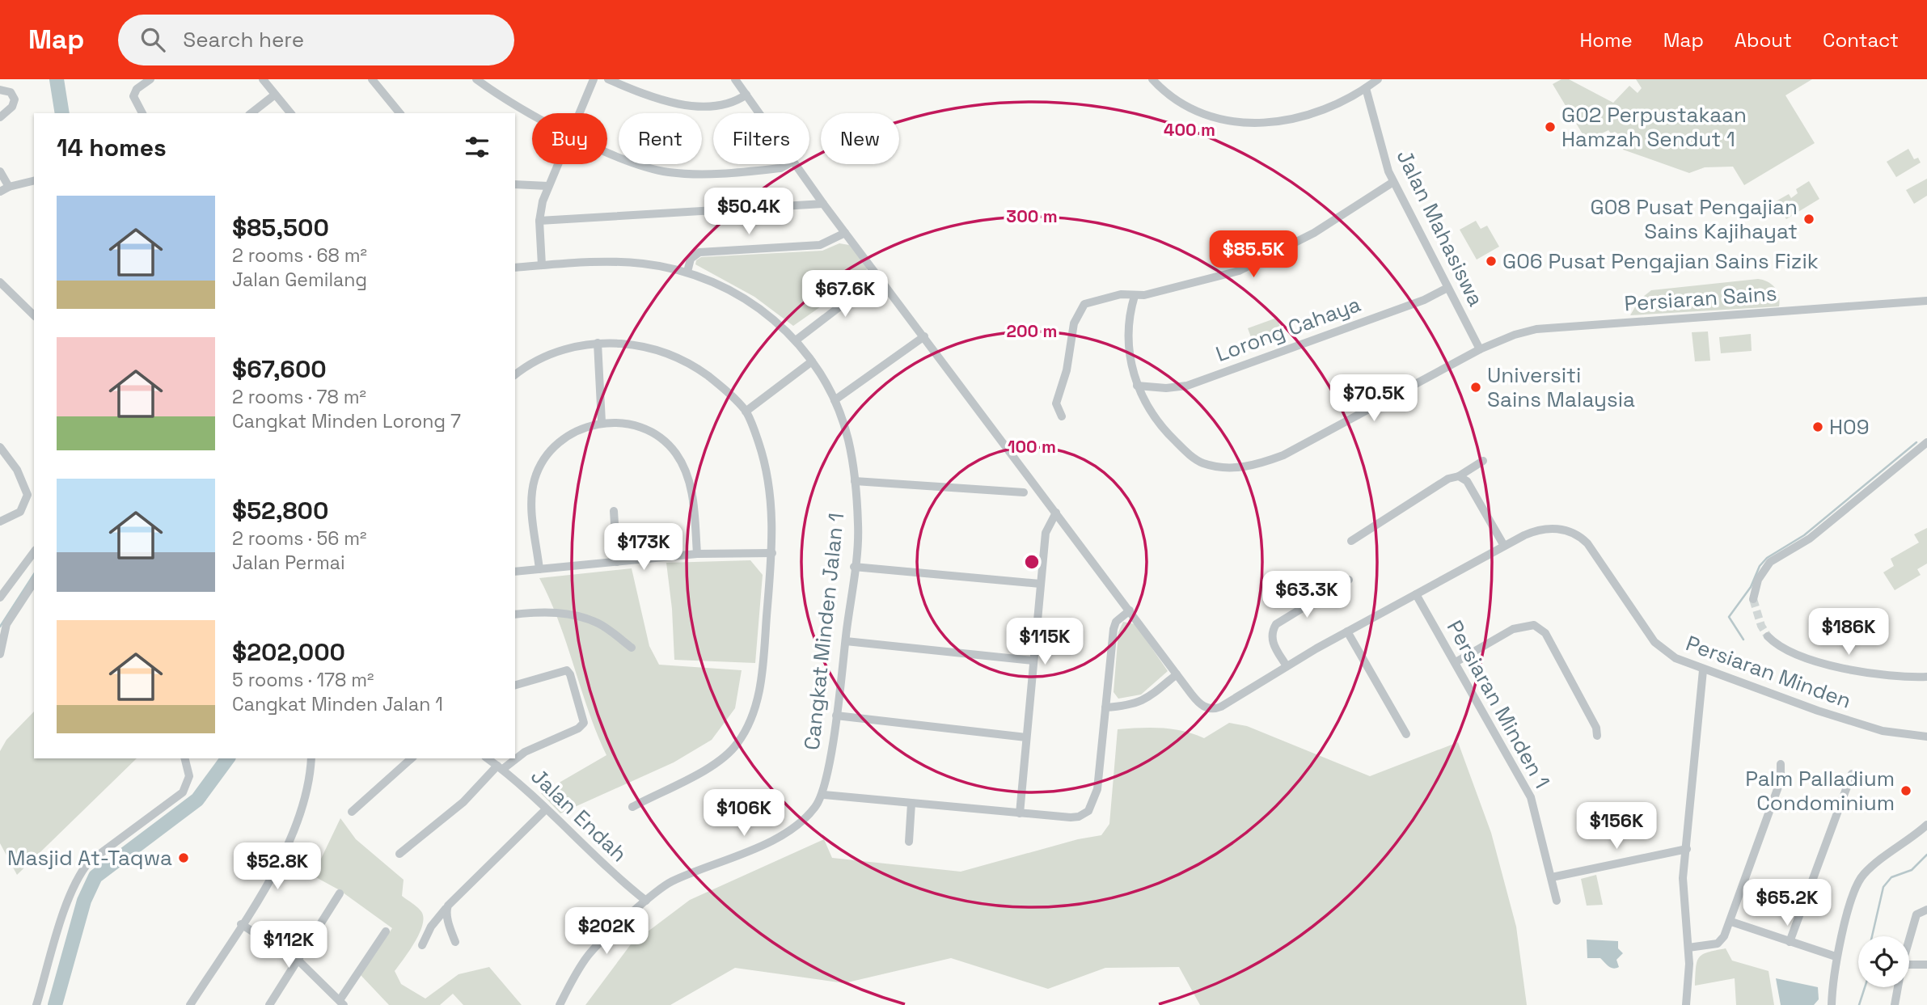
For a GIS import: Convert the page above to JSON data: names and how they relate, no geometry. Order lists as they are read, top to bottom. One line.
{"streets":{"street":["Jalan Mahasiswa","Persiaran Sains","Lorong Cahaya","Cangkat Minden Jalan 1","Persiaran Minden","Persiaran Minden 1","Jalan Endah"]},"crossings":[["Jalan Mahasiswa","Persiaran Sains"],["Jalan Mahasiswa","Lorong Cahaya"],["Persiaran Sains","Lorong Cahaya"],["Cangkat Minden Jalan 1","Jalan Endah"],["Persiaran Minden","Persiaran Minden 1"]],"places":["G02 Perpustakaan Hamzah Sendut 1","G08 Pusat Pengajian Sains Kajihayat","G06 Pusat Pengajian Sains Fizik","Universiti Sains Malaysia","H09","Palm Palladium Condominium","Masjid At-Taqwa"],"page":{"header":"Map","search":"Search here","nav":["Home","Map","About","Contact"],"chip":["Buy","Rent","Filters","New"],"heading":"14 homes","list":[{"name":"$85,500","note":"2 rooms · 68 m² · Jalan Gemilang"},{"name":"$67,600","note":"2 rooms · 78 m² · Cangkat Minden Lorong 7"},{"name":"$52,800","note":"2 rooms · 56 m² · Jalan Permai"},{"name":"$202,000","note":"5 rooms · 178 m² · Cangkat Minden Jalan 1"}],"price":["$50.4K","$85.5K","$67.6K","$70.5K","$173K","$63.3K","$186K","$115K","$106K","$156K","$52.8K","$65.2K","$202K","$112K"]},"rings":["400 m","300 m","200 m","100 m"]}
